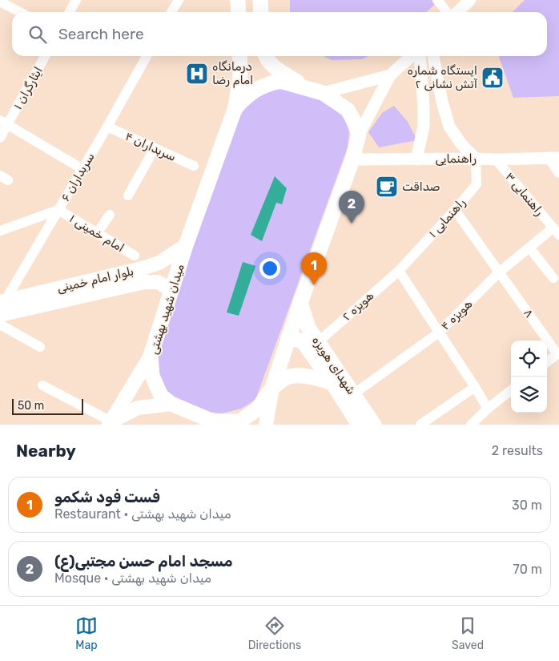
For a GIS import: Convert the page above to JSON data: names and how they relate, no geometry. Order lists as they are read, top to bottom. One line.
{"streets":{"main road":["بلوار امام خمینی","میدان شهید بهشتی","شهدای هویزه"],"street":["ایثارگران ۱","سربداران ۴","راهنمایی","سربداران ۶","راهنمایی ۳","راهنمایی ۱","امام خمینی ۱","هویزه ۲","۸","هویزه ۴"]},"crossings":[["سربداران ۴","سربداران ۶"],["راهنمایی","راهنمایی ۳"],["راهنمایی","راهنمایی ۱"],["راهنمایی","میدان شهید بهشتی"],["سربداران ۶","امام خمینی ۱"],["سربداران ۶","بلوار امام خمینی"],["راهنمایی ۳","هویزه ۴"],["راهنمایی ۱","هویزه ۲"],["راهنمایی ۱","۸"],["بلوار امام خمینی","میدان شهید بهشتی"],["هویزه ۲","شهدای هویزه"],["میدان شهید بهشتی","شهدای هویزه"],["۸","هویزه ۴"],["هویزه ۴","شهدای هویزه"]],"places":{"hospital":["درمانگاه امام رضا"],"public building":["ایستگاه شماره ۲ آتش نشانی"],"cafe":["صداقت"]},"scale_bar":"50 m","page":{"search":"Search here","pins":["2","1"],"scale":"50 m","heading":["Nearby","2 results"],"list":[{"mark":"1","name":"فست فود شکمو","note":"Restaurant · میدان شهید بهشتی","value":"30 m"},{"mark":"2","name":"مسجد امام حسن مجتبی(ع)","note":"Mosque · میدان شهید بهشتی","value":"70 m"}],"nav":["Map","Directions","Saved"]}}
